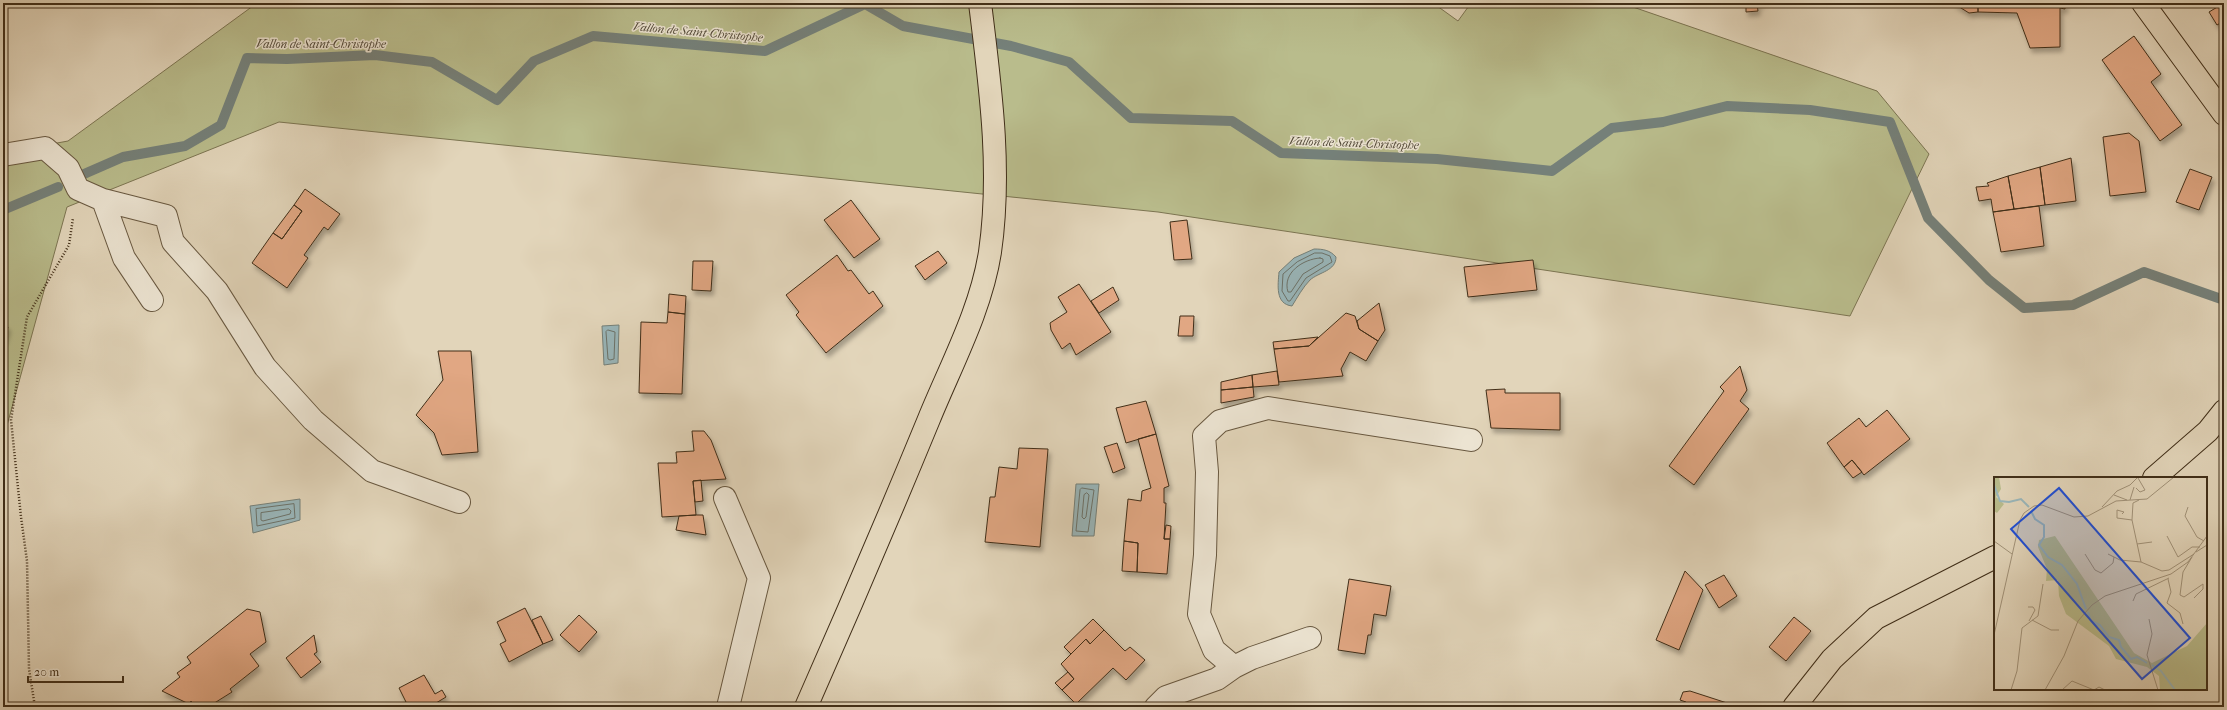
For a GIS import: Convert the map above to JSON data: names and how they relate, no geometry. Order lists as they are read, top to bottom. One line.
{"water":["Vallon de Saint-Christophe"],"scale_bar":"20 m"}
